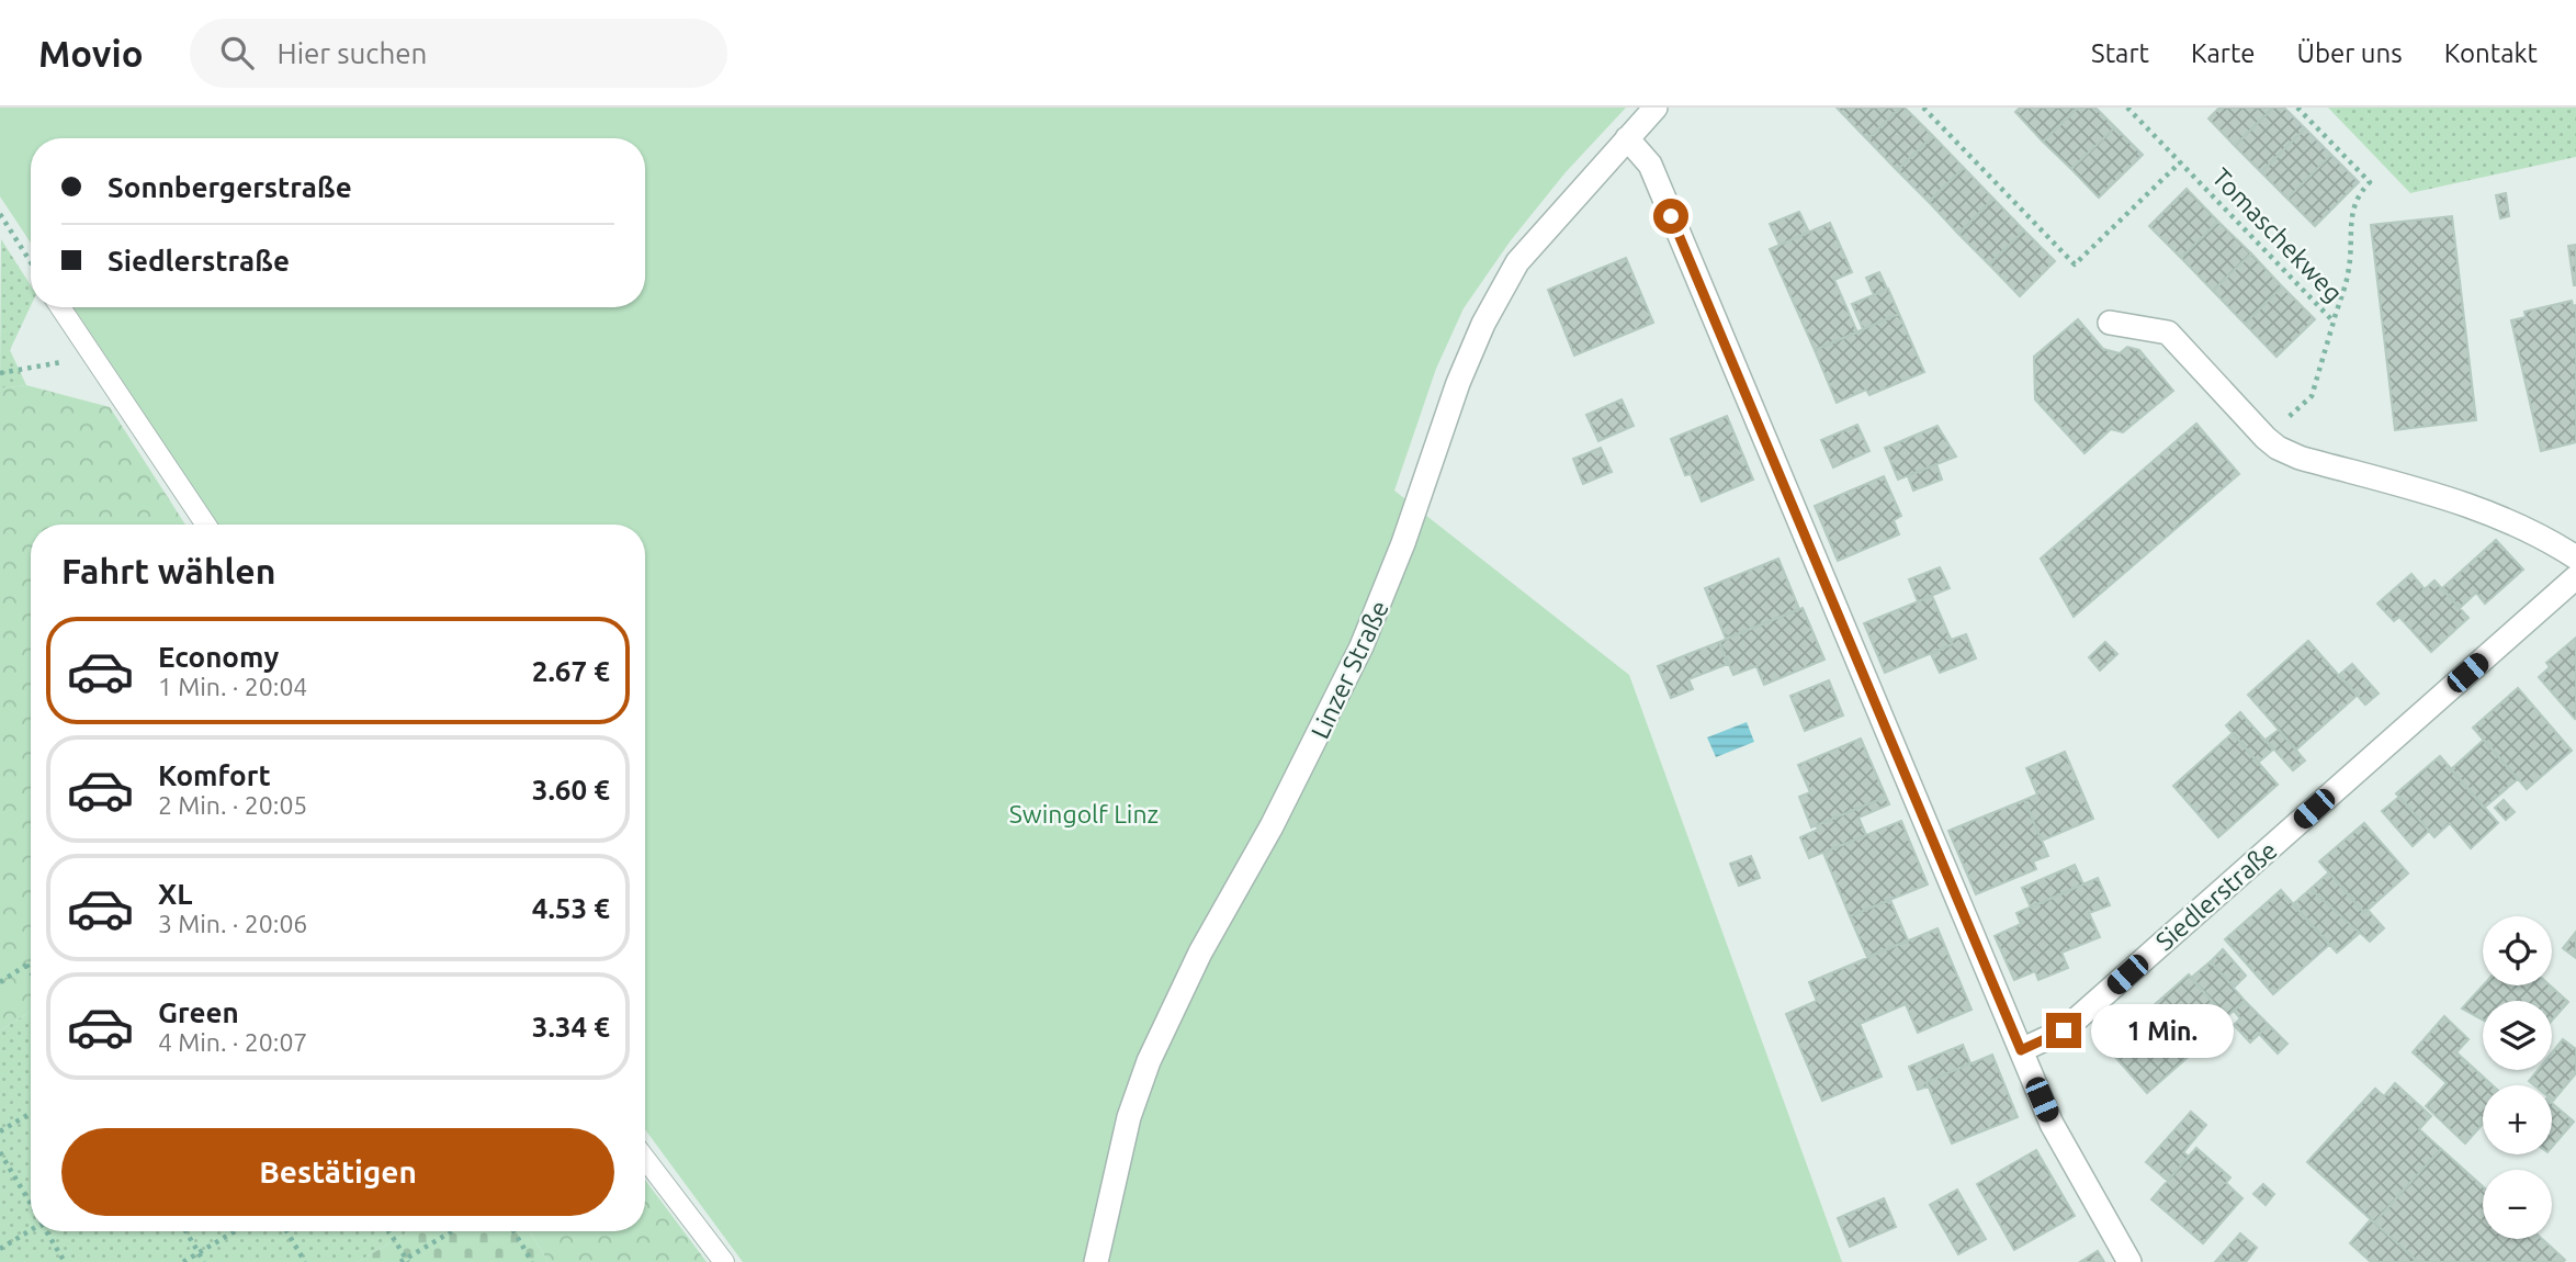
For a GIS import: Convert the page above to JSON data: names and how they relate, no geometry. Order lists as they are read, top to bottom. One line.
{"streets":{"street":["Linzer Straße","Siedlerstraße"],"path":["Tomaschekweg"]},"parks":["Swingolf Linz"],"page":{"header":"Movio","search":"Hier suchen","nav":["Start","Karte","Über uns","Kontakt"],"banner":["Sonnbergerstraße","Siedlerstraße"],"heading":"Fahrt wählen","list":[{"name":"Economy","note":"1 Min. · 20:04","value":"2.67 €"},{"name":"Komfort","note":"2 Min. · 20:05","value":"3.60 €"},{"name":"XL","note":"3 Min. · 20:06","value":"4.53 €"},{"name":"Green","note":"4 Min. · 20:07","value":"3.34 €"}],"map_buttons":["+","−"],"bubble":"1 Min.","buttons":"Bestätigen"}}
